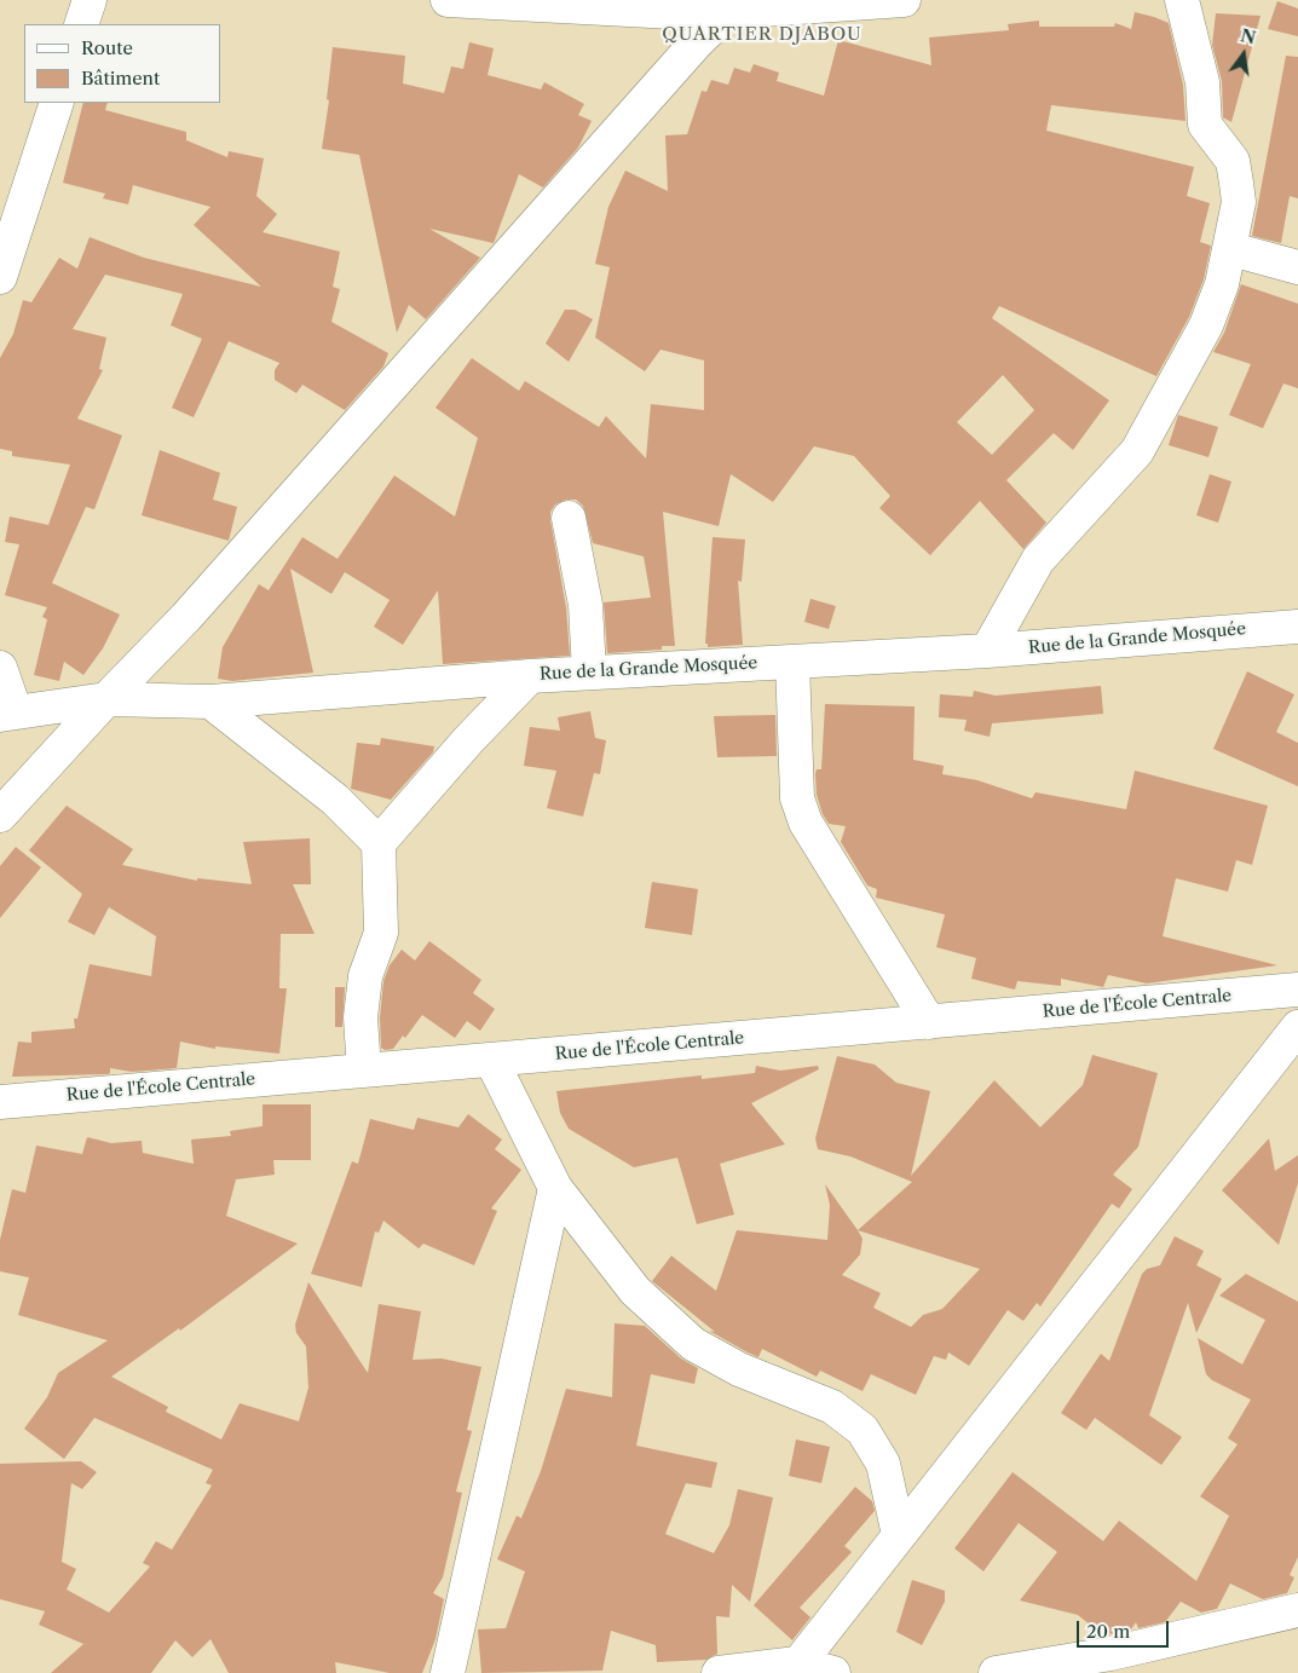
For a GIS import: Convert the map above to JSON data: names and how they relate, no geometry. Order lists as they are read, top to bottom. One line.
{"streets":{"street":["Rue de la Grande Mosquée","Rue de l'École Centrale"]},"districts":["QUARTIER DJABOU"],"legend":["Route","Bâtiment"],"scale_bar":"20 m","north":"top"}
